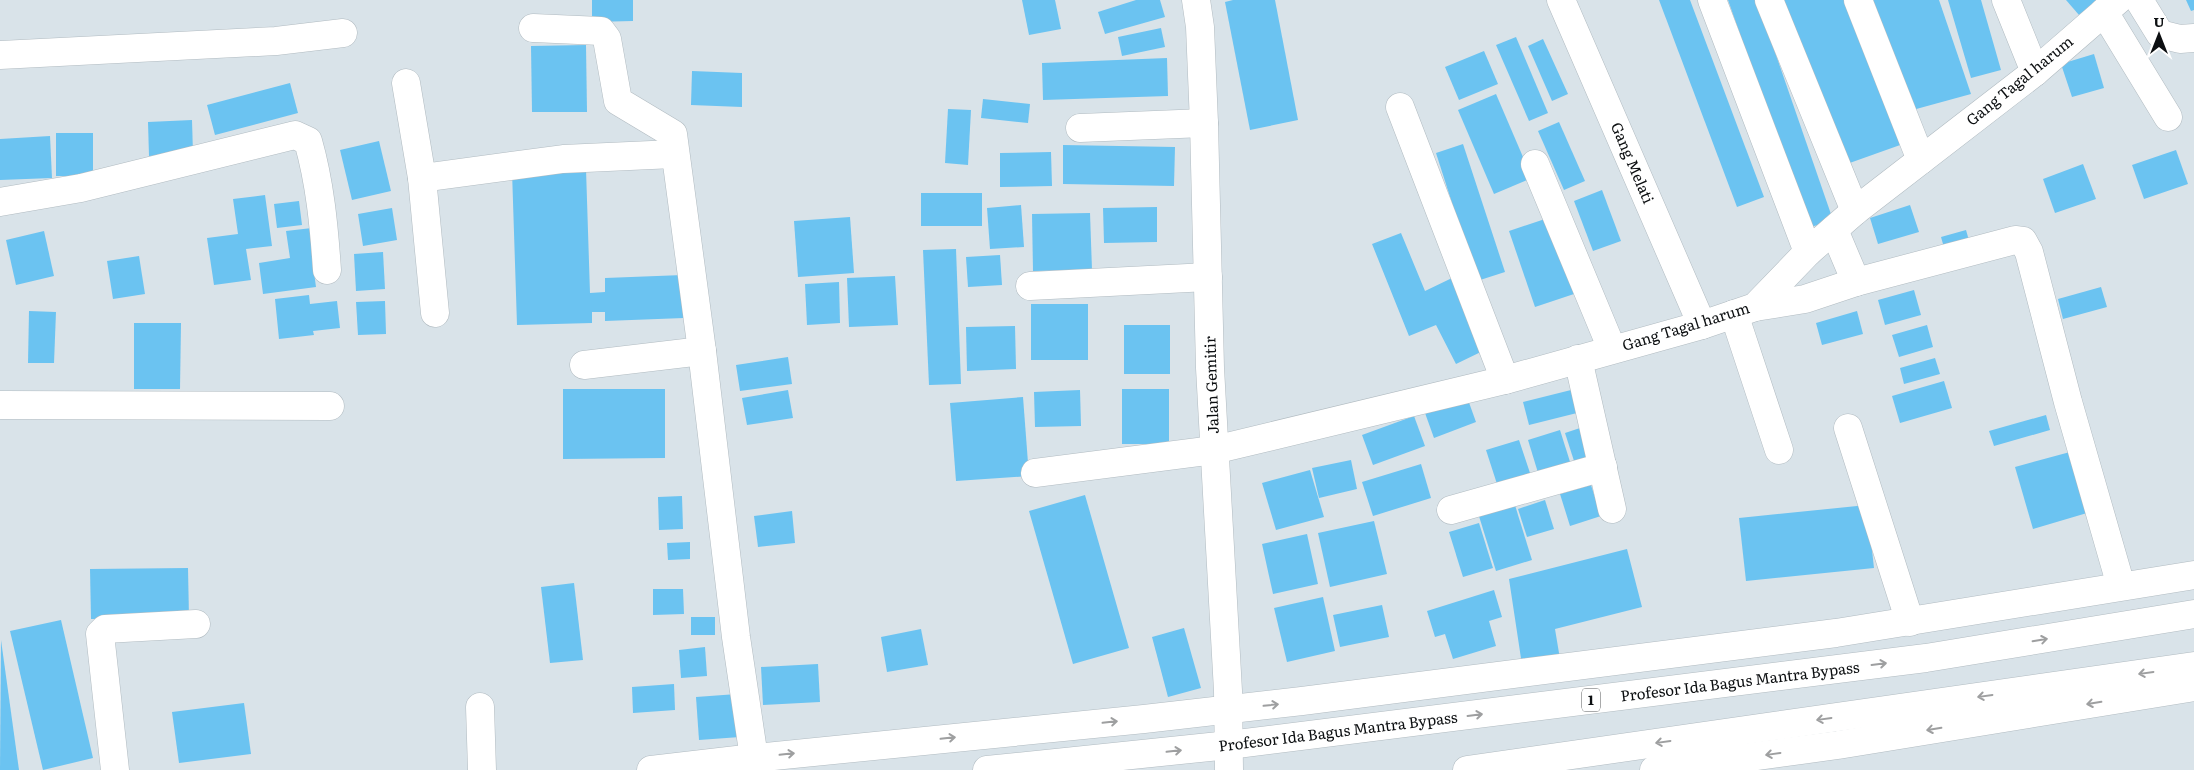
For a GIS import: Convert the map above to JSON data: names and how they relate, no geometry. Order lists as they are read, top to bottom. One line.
{"streets":{"main road":["Gang Tagal harum","Gang Melati","Jalan Gemitir","Profesor Ida Bagus Mantra Bypass","1"]},"crossings":[["Gang Tagal harum","Gang Melati"],["Gang Tagal harum","Jalan Gemitir"],["Jalan Gemitir","Profesor Ida Bagus Mantra Bypass"]],"north":"top"}
